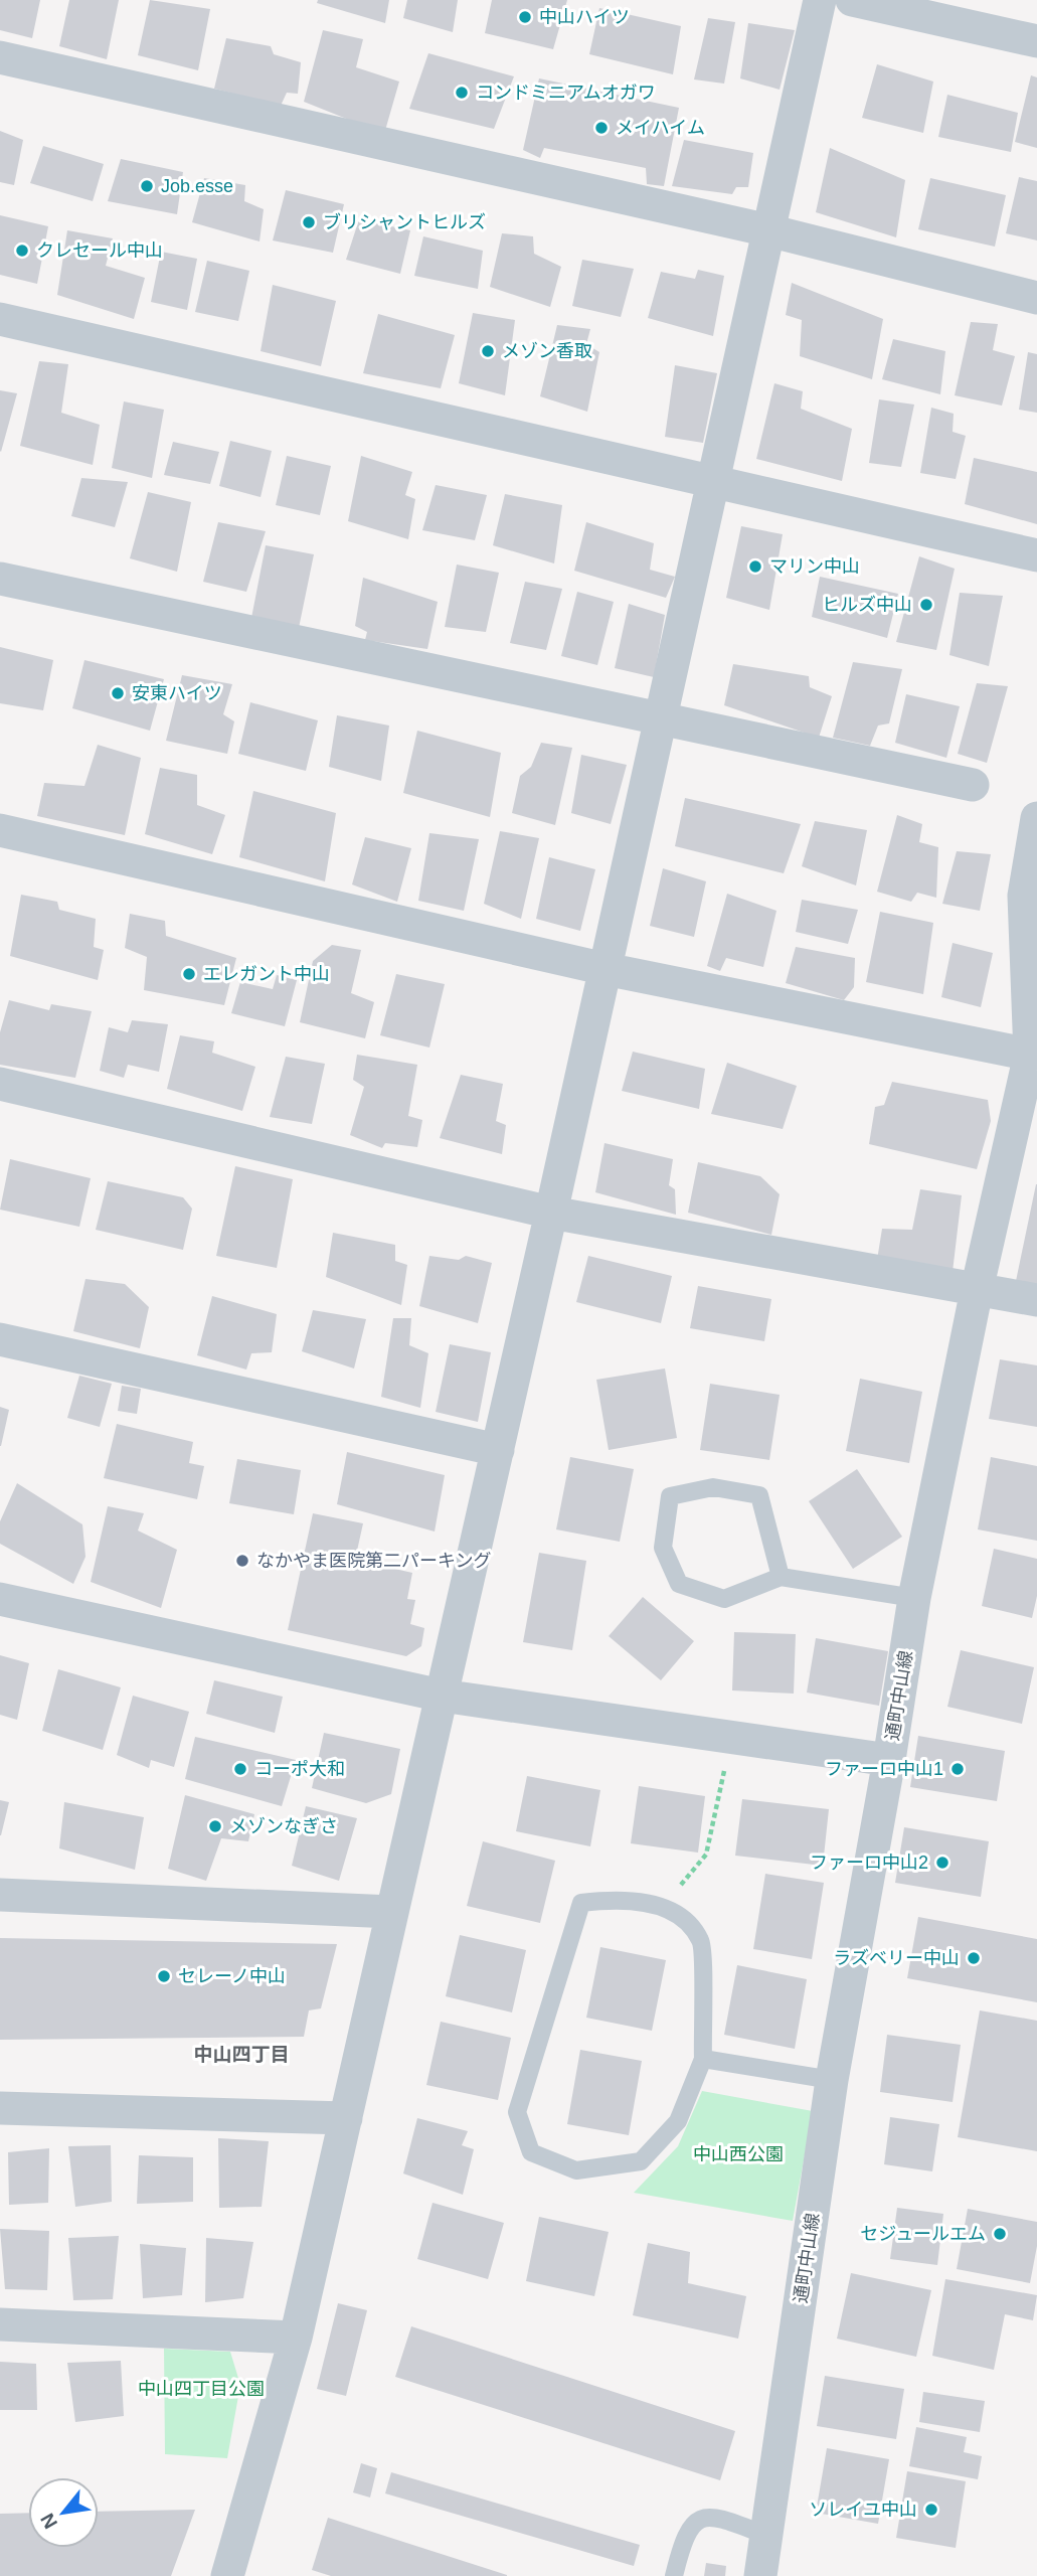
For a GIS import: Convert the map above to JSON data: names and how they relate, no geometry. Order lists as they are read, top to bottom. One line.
{"streets":{"street":["通町中山線"]},"districts":["中山四丁目"],"parks":["中山西公園","中山四丁目公園"],"places":["中山ハイツ","コンドミニアムオガワ","メイハイム","Job.esse","ブリシャントヒルズ","クレセール中山","メゾン香取","マリン中山","ヒルズ中山","安東ハイツ","エレガント中山","なかやま医院第二パーキング","コーポ大和","ファーロ中山1","メゾンなぎさ","ファーロ中山2","ラズベリー中山","セレーノ中山","セジュールエム","ソレイユ中山"],"north":"bottom left"}
